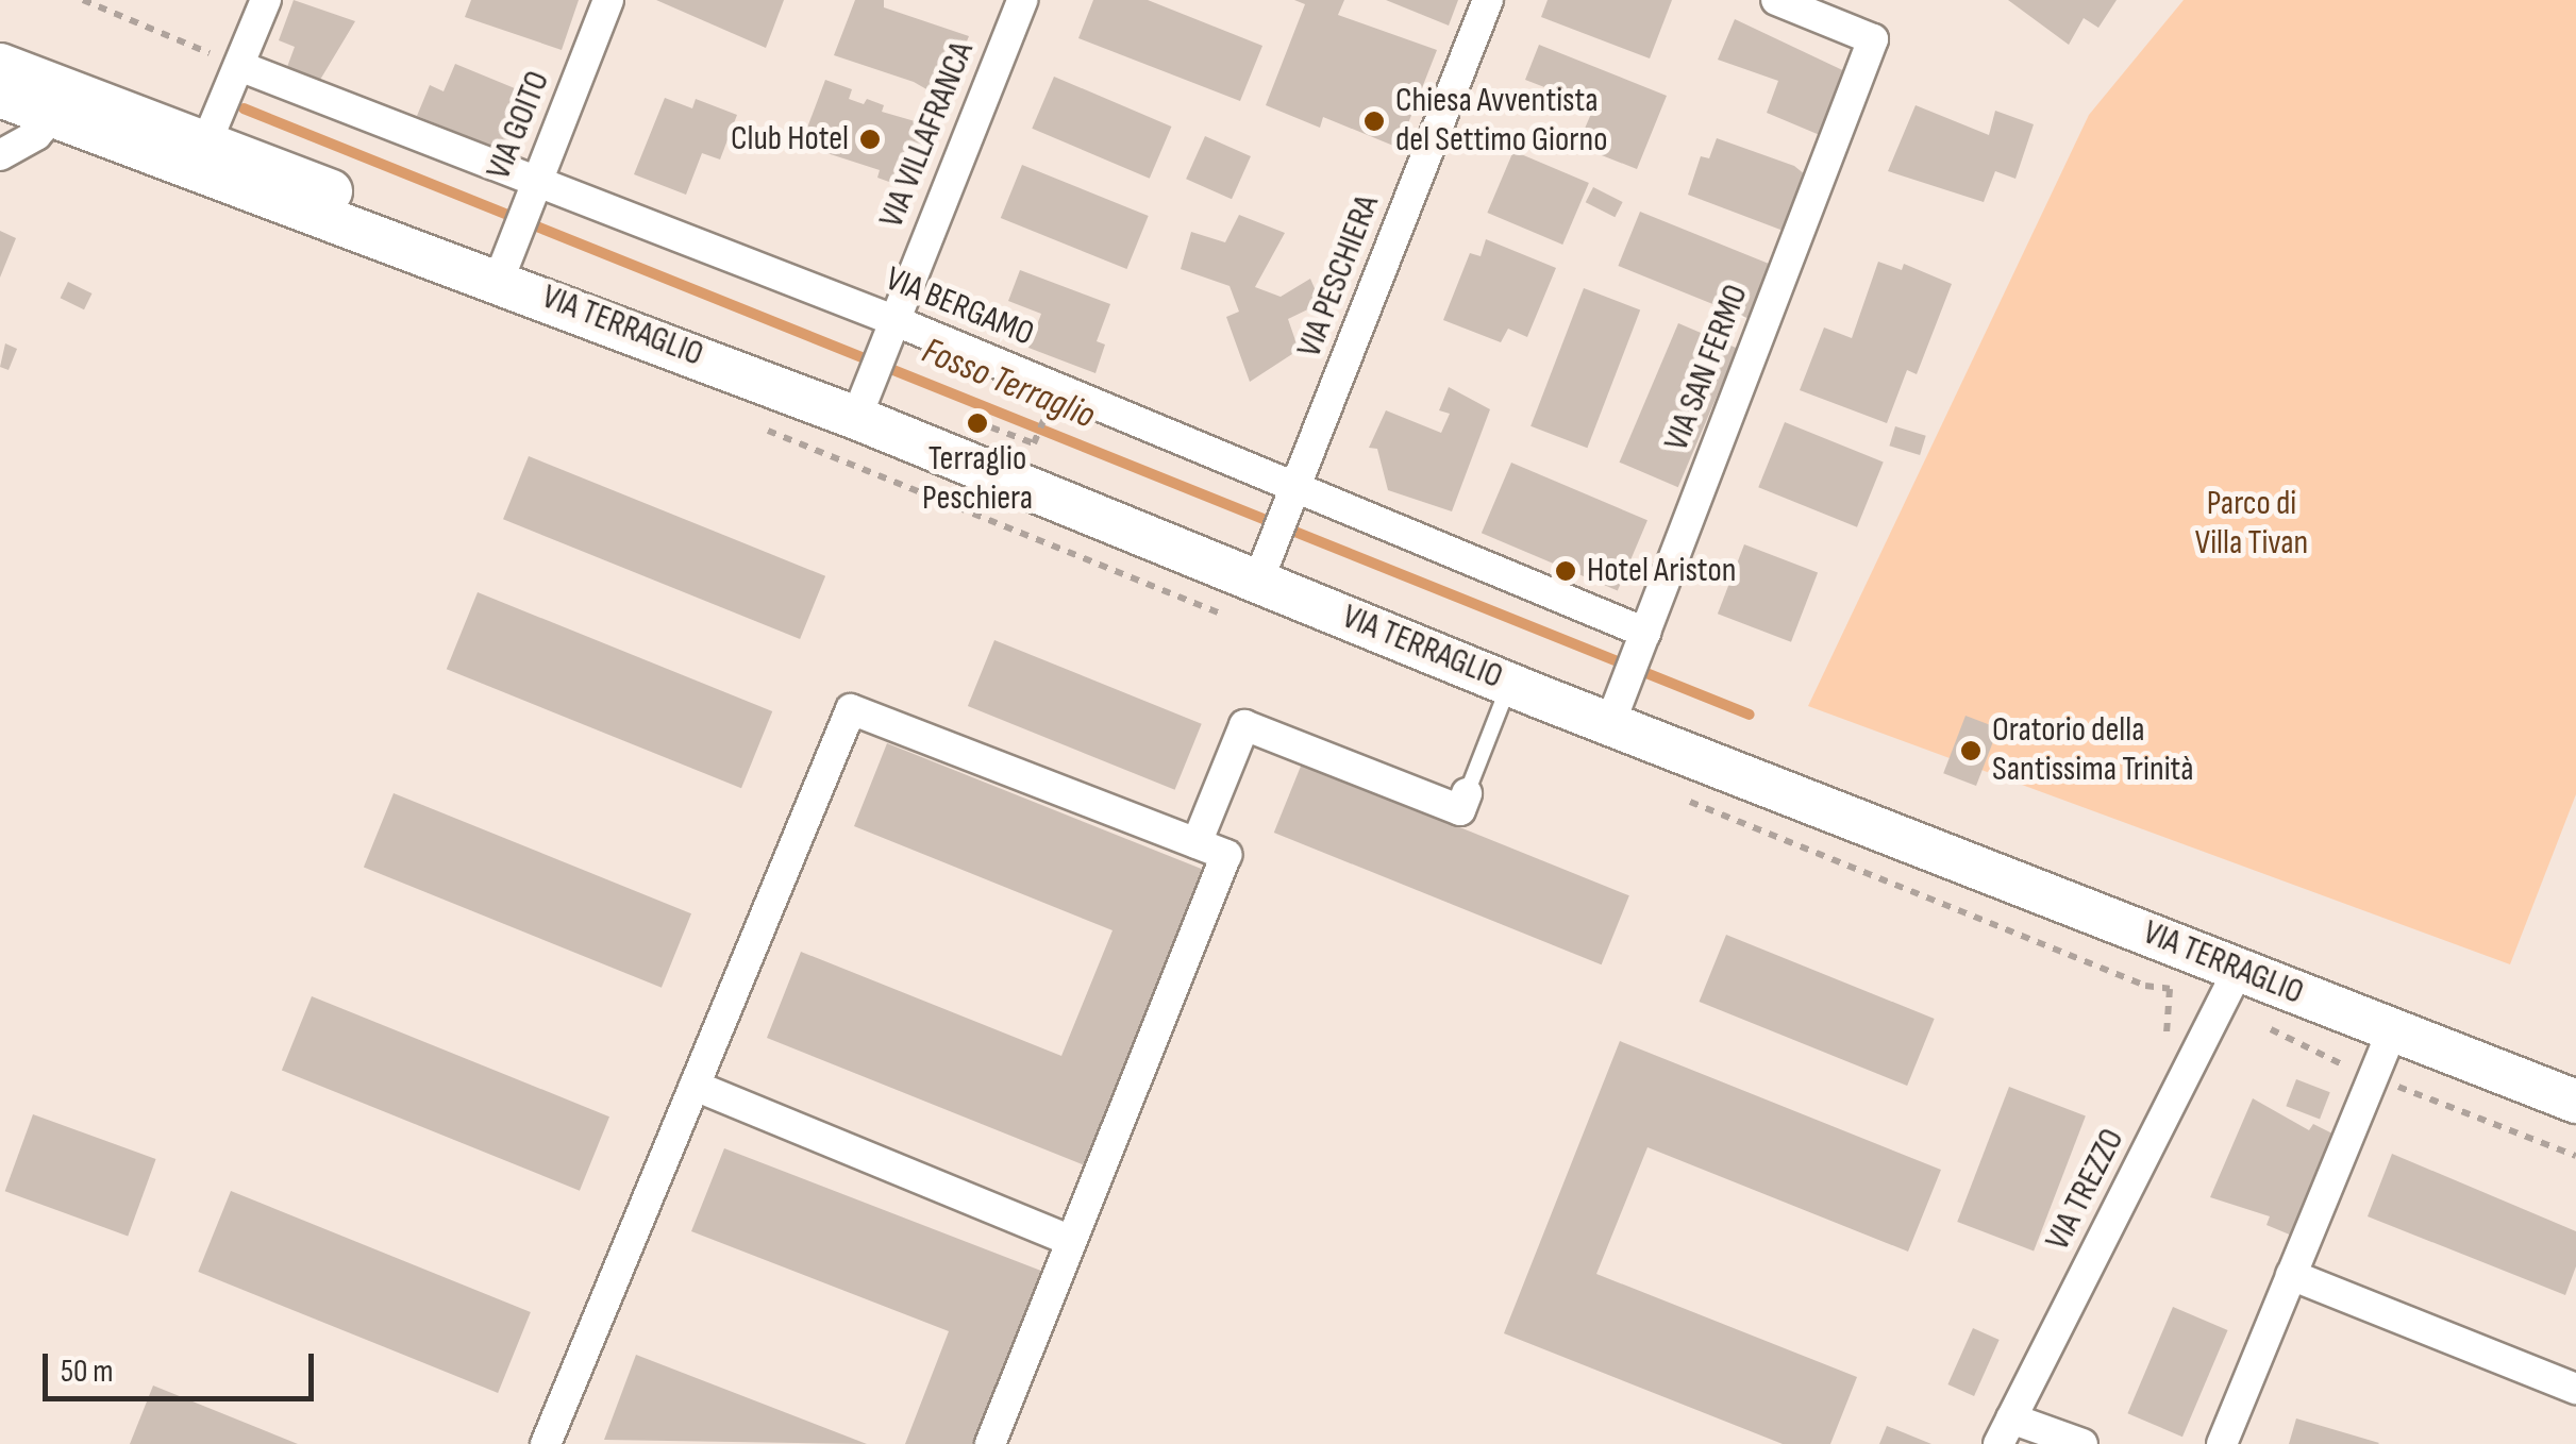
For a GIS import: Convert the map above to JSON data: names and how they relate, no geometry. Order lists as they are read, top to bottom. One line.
{"streets":{"main road":["VIA TERRAGLIO"],"street":["VIA GOITO","VIA VILLAFRANCA","VIA PESCHIERA","VIA BERGAMO","VIA SAN FERMO","VIA TREZZO"]},"crossings":[["VIA GOITO","VIA BERGAMO"],["VIA GOITO","VIA TERRAGLIO"],["VIA VILLAFRANCA","VIA BERGAMO"],["VIA VILLAFRANCA","VIA TERRAGLIO"],["VIA PESCHIERA","VIA BERGAMO"],["VIA PESCHIERA","VIA TERRAGLIO"],["VIA BERGAMO","VIA SAN FERMO"],["VIA TERRAGLIO","VIA SAN FERMO"],["VIA TERRAGLIO","VIA TREZZO"]],"water":["Fosso Terraglio"],"parks":["Parco di Villa Tivan"],"places":["Chiesa Avventista del Settimo Giorno","Club Hotel","Terraglio Peschiera","Hotel Ariston","Oratorio della Santissima Trinità"],"scale_bar":"50 m"}
